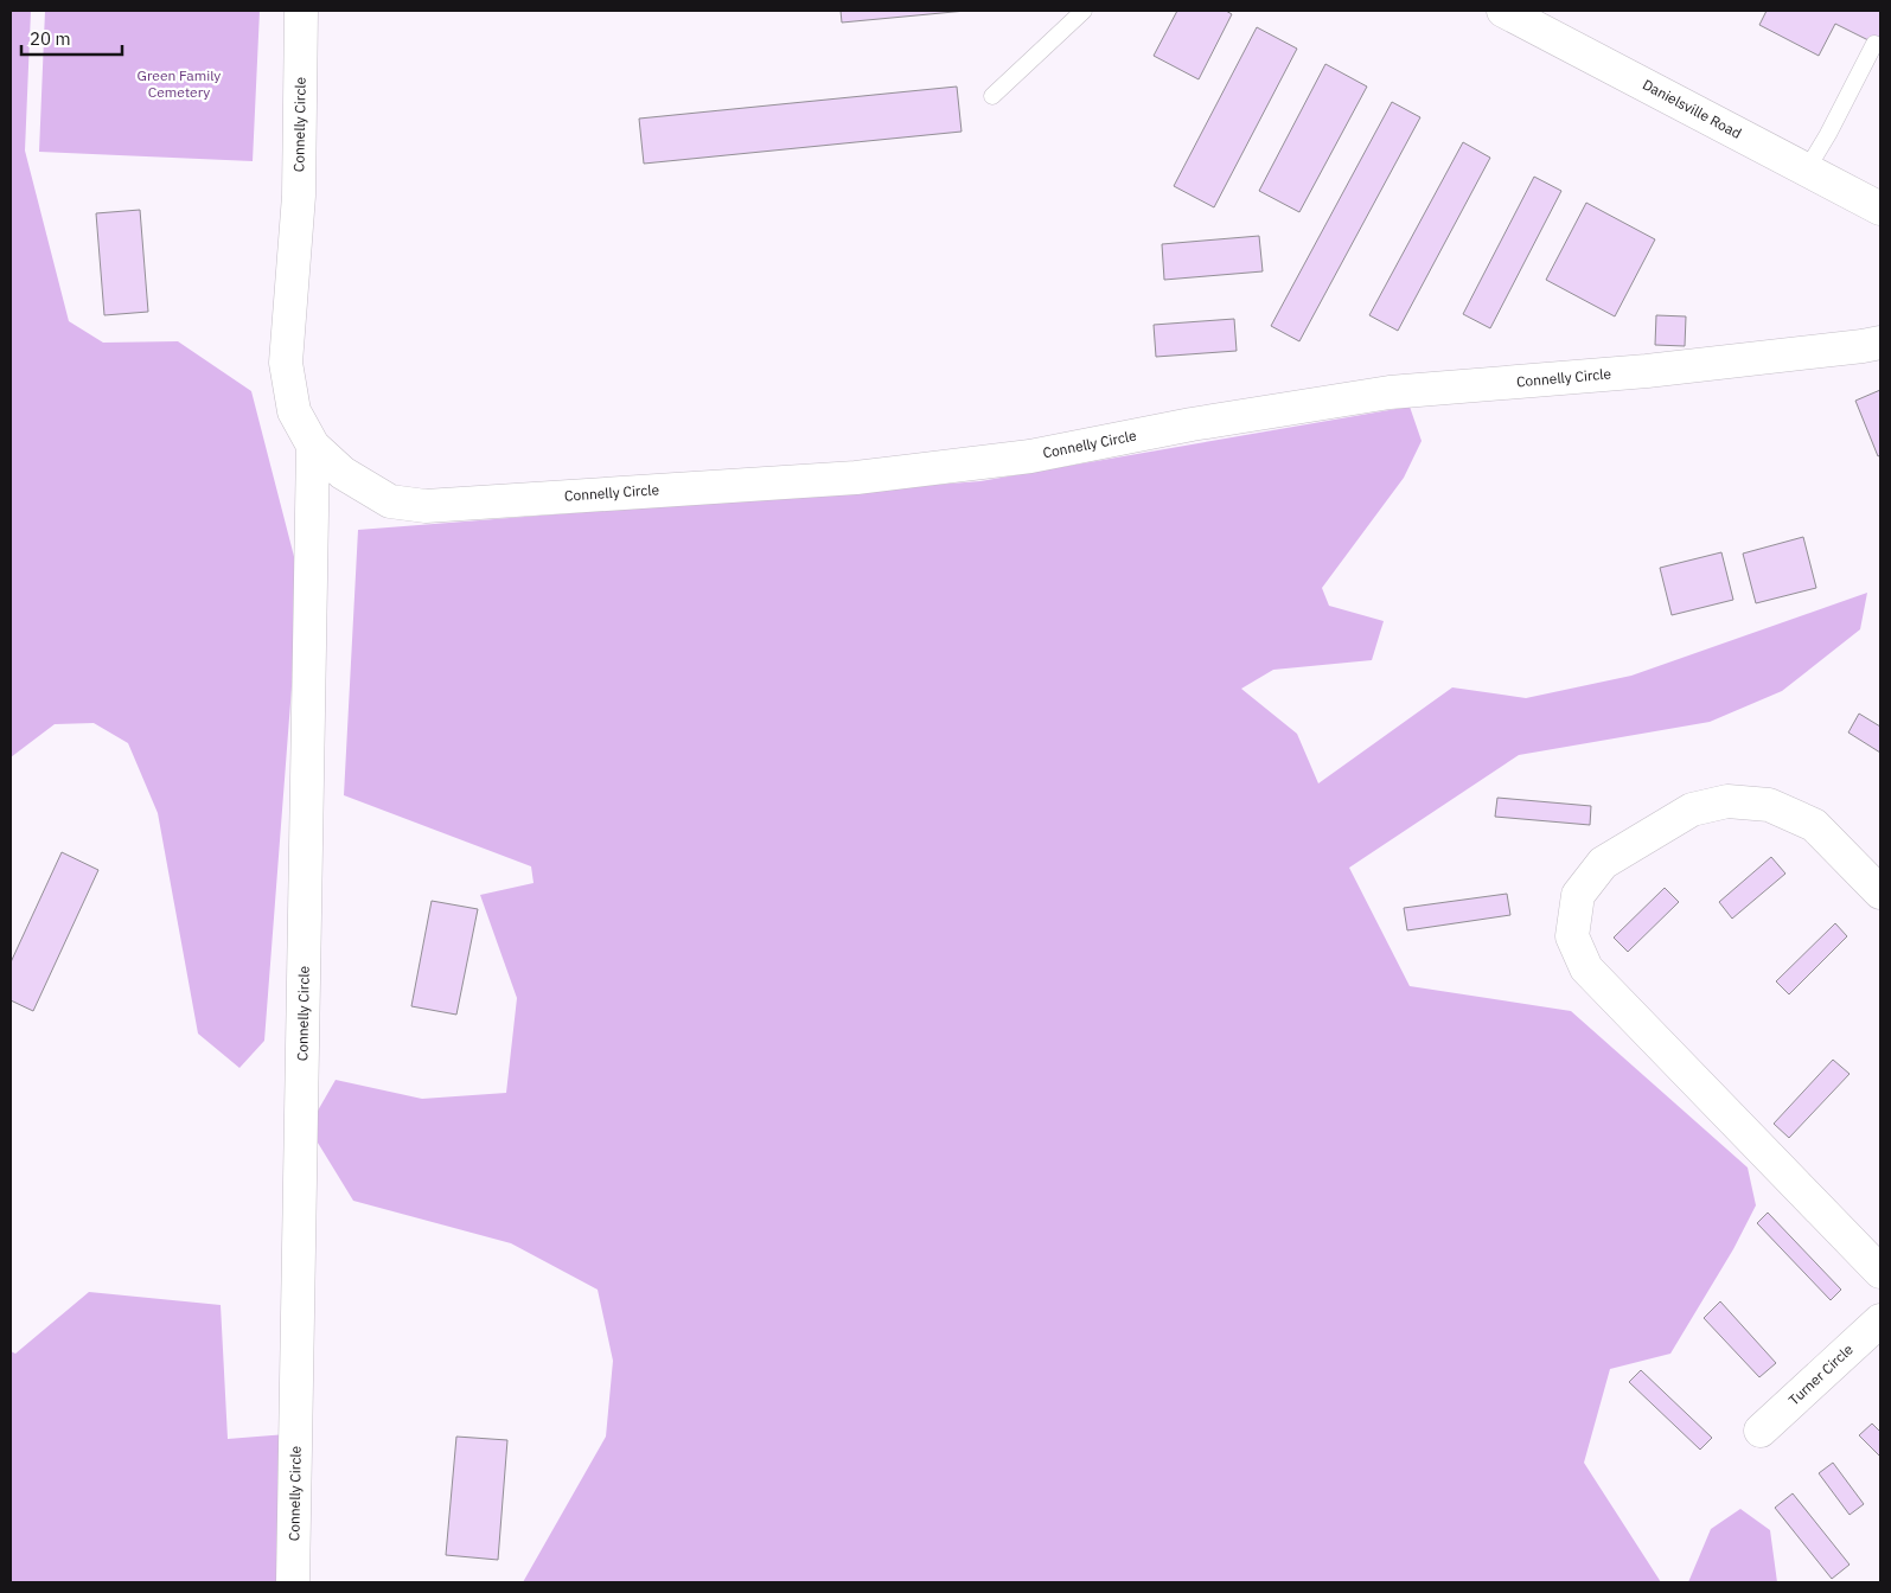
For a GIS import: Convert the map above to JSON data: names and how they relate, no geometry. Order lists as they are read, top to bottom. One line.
{"streets":{"street":["Danielsville Road","Connelly Circle","Turner Circle"]},"parks":["Green Family Cemetery"],"scale_bar":"20 m"}
